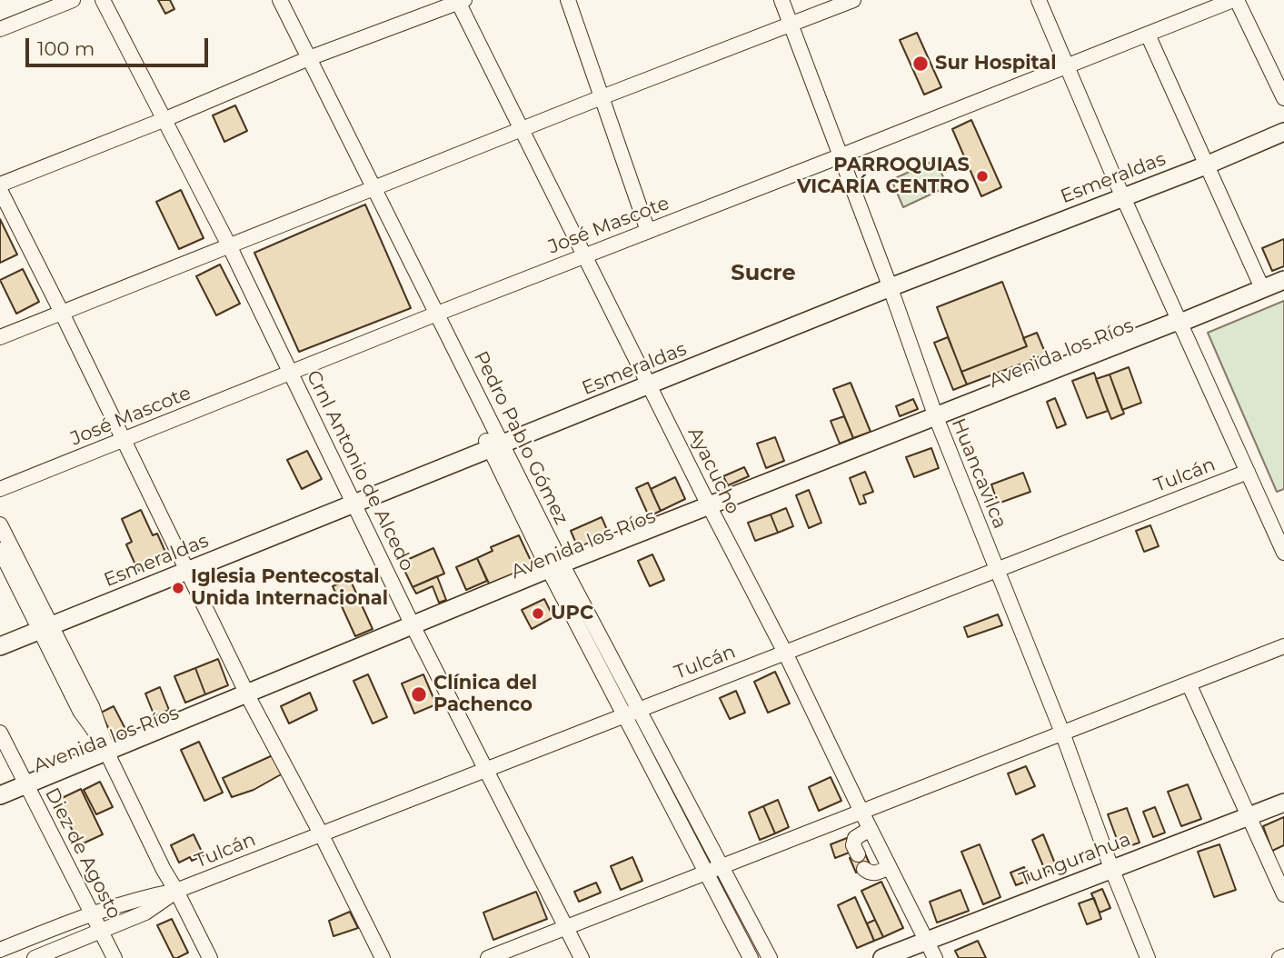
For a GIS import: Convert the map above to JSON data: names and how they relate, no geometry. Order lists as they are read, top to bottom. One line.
{"streets":{"main road":["Esmeraldas","Avenida los Ríos","Tungurahua"],"street":["José Mascote","Pedro Pablo Gómez","Crnl Antonio de Alcedo","Ayacucho","Huancavilca","Tulcán","Diez de Agosto"]},"crossings":[["Esmeraldas","Pedro Pablo Gómez"],["Esmeraldas","Crnl Antonio de Alcedo"],["Esmeraldas","Ayacucho"],["Esmeraldas","Huancavilca"],["José Mascote","Pedro Pablo Gómez"],["José Mascote","Crnl Antonio de Alcedo"],["José Mascote","Ayacucho"],["José Mascote","Huancavilca"],["Avenida los Ríos","Pedro Pablo Gómez"],["Avenida los Ríos","Crnl Antonio de Alcedo"],["Avenida los Ríos","Ayacucho"],["Avenida los Ríos","Huancavilca"],["Avenida los Ríos","Diez de Agosto"],["Pedro Pablo Gómez","Tulcán"],["Crnl Antonio de Alcedo","Tulcán"],["Ayacucho","Tulcán"],["Ayacucho","Tungurahua"],["Huancavilca","Tulcán"],["Huancavilca","Tungurahua"],["Tulcán","Diez de Agosto"]],"districts":["Sucre"],"places":["Sur Hospital","PARROQUIAS VICARÍA CENTRO","Iglesia Pentecostal Unida Internacional","UPC","Clínica del Pachenco"],"scale_bar":"100 m"}
